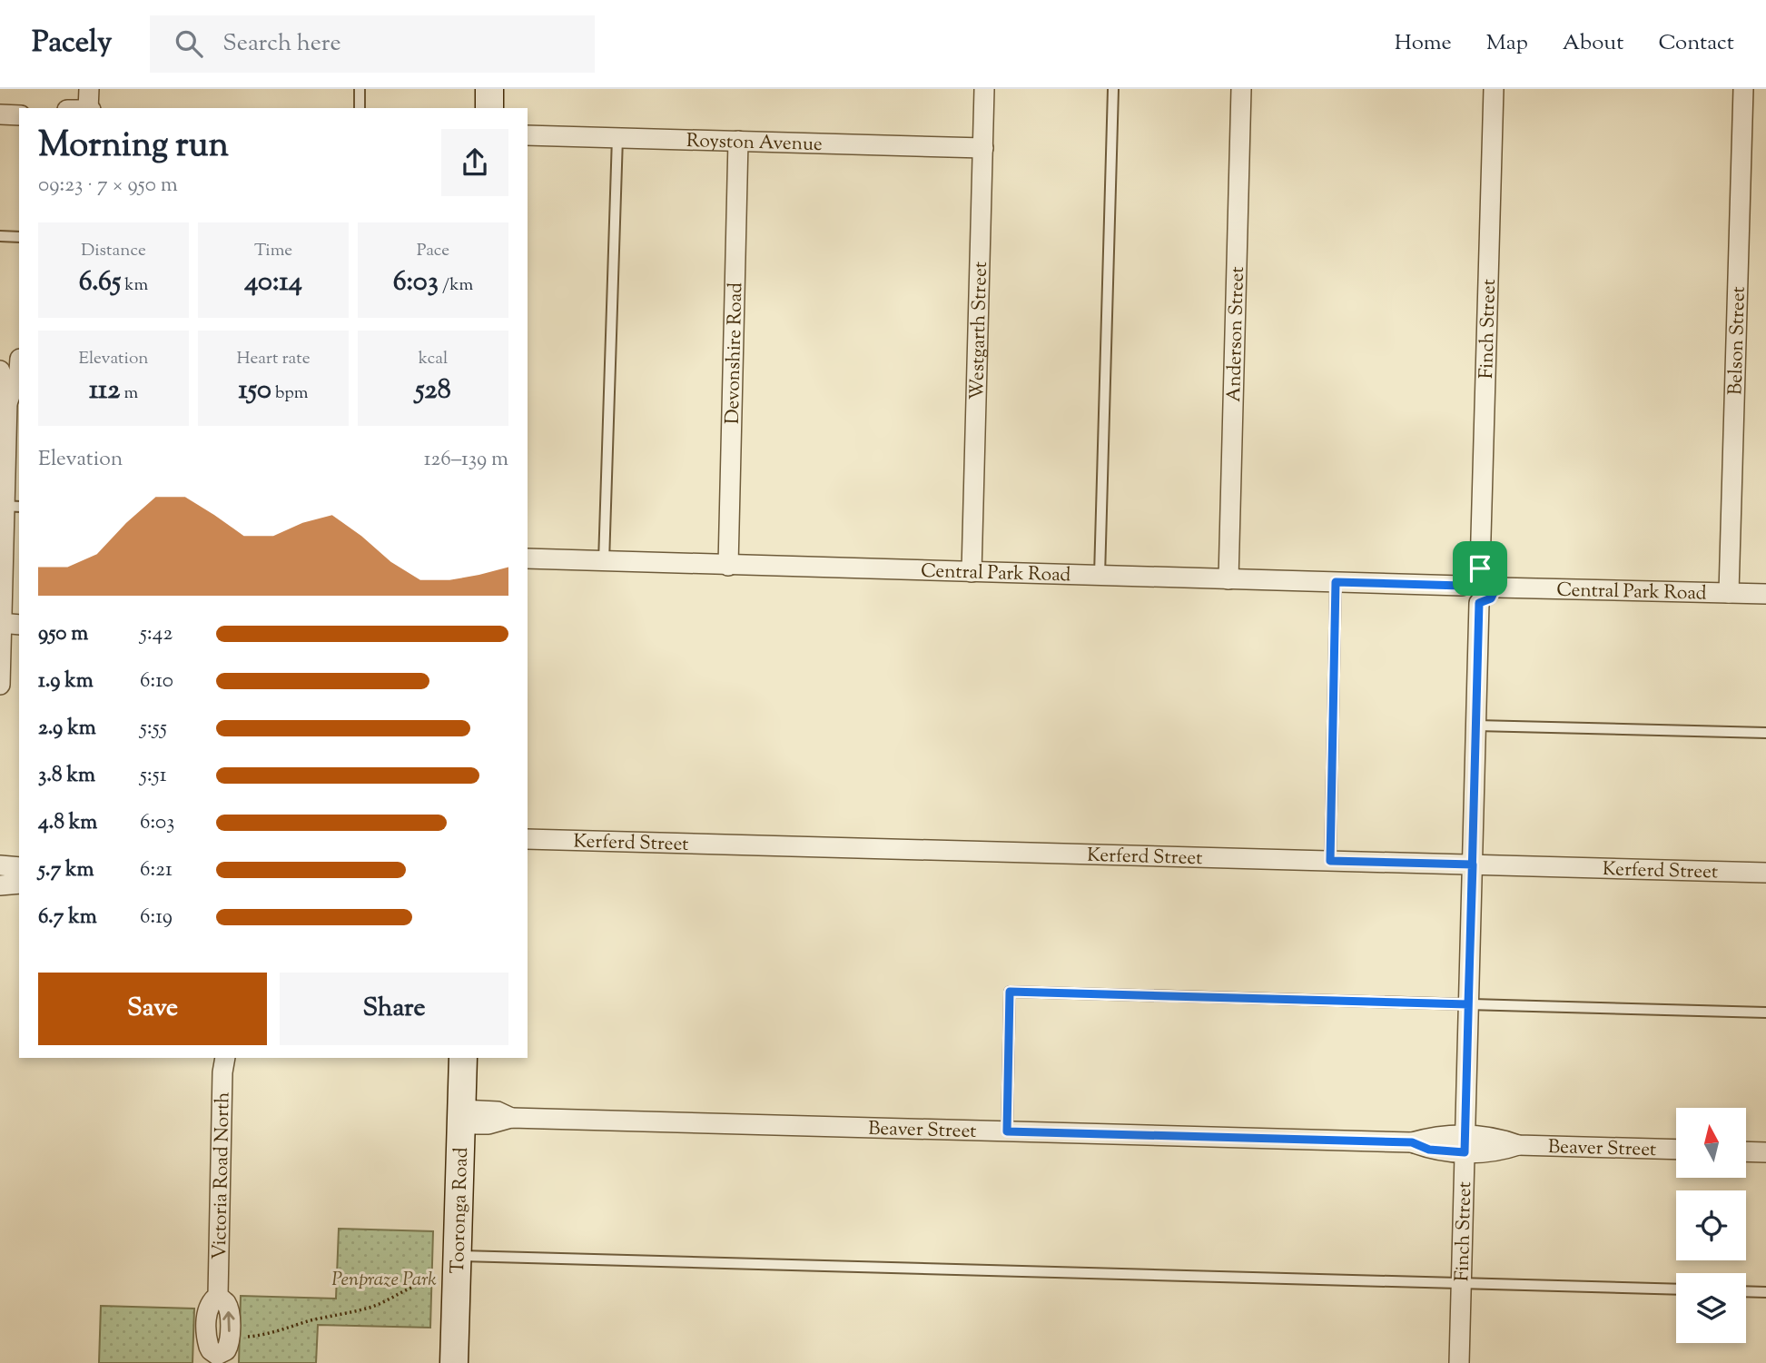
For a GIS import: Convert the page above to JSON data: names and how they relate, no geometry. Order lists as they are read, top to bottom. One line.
{"streets":{"main road":["Tooronga Road"],"street":["Royston Avenue","Finch Street","Westgarth Street","Anderson Street","Belson Street","Devonshire Road","Central Park Road","Kerferd Street","Beaver Street","Victoria Road North"]},"crossings":[["Royston Avenue","Westgarth Street"],["Royston Avenue","Devonshire Road"],["Finch Street","Central Park Road"],["Finch Street","Kerferd Street"],["Finch Street","Beaver Street"],["Westgarth Street","Central Park Road"],["Anderson Street","Central Park Road"],["Belson Street","Central Park Road"],["Devonshire Road","Central Park Road"],["Beaver Street","Tooronga Road"]],"parks":["Penpraze Park"],"north":"top","page":{"header":"Pacely","search":"Search here","nav":["Home","Map","About","Contact"],"heading":["Morning run","09:23 · 7 × 950 m"],"stats":[["Distance","6.65 km"],["Time","40:14"],["Pace","6:03 /km"],["Elevation","112 m"],["Heart rate","150 bpm"],["kcal","528"]],"chart":["Elevation","126–139 m"],"list":[{"name":"950 m","note":"5:42"},{"name":"1.9 km","note":"6:10"},{"name":"2.9 km","note":"5:55"},{"name":"3.8 km","note":"5:51"},{"name":"4.8 km","note":"6:03"},{"name":"5.7 km","note":"6:21"},{"name":"6.7 km","note":"6:19"}],"buttons":["Save","Share"]}}
